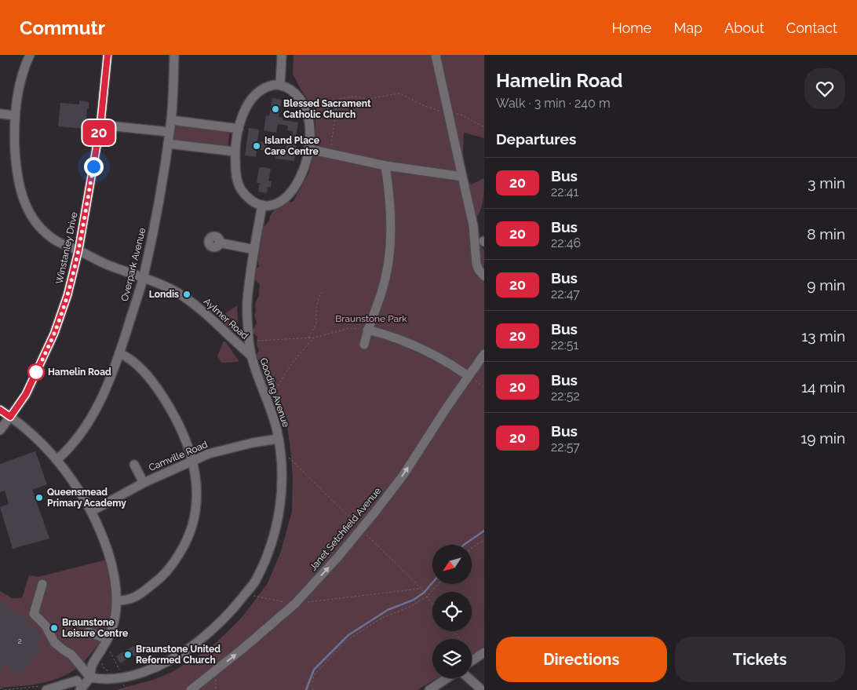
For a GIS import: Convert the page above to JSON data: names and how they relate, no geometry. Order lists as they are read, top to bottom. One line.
{"streets":{"street":["Winstanley Drive","Overpark Avenue","Aylmer Road","Gooding Avenue","Camville Road","Janet Setchfield Avenue"]},"crossings":[["Winstanley Drive","Aylmer Road"],["Overpark Avenue","Aylmer Road"],["Aylmer Road","Gooding Avenue"],["Gooding Avenue","Camville Road"]],"one_way":["Janet Setchfield Avenue"],"parks":["Braunstone Park"],"places":["Blessed Sacrament Catholic Church","Island Place Care Centre","Londis","Hamelin Road","Queensmead Primary Academy","Braunstone Leisure Centre","Braunstone United Reformed Church"],"lines":["bus line 20"],"house_numbers":["2"],"north":"bottom left","page":{"header":"Commutr","nav":["Home","Map","About","Contact"],"on_map":"20","heading":[["Hamelin Road","Walk · 3 min · 240 m"],"Departures"],"list":[{"mark":"20","name":"Bus","note":"22:41","value":"3 min"},{"mark":"20","name":"Bus","note":"22:46","value":"8 min"},{"mark":"20","name":"Bus","note":"22:47","value":"9 min"},{"mark":"20","name":"Bus","note":"22:51","value":"13 min"},{"mark":"20","name":"Bus","note":"22:52","value":"14 min"},{"mark":"20","name":"Bus","note":"22:57","value":"19 min"}],"buttons":["Directions","Tickets"]}}
